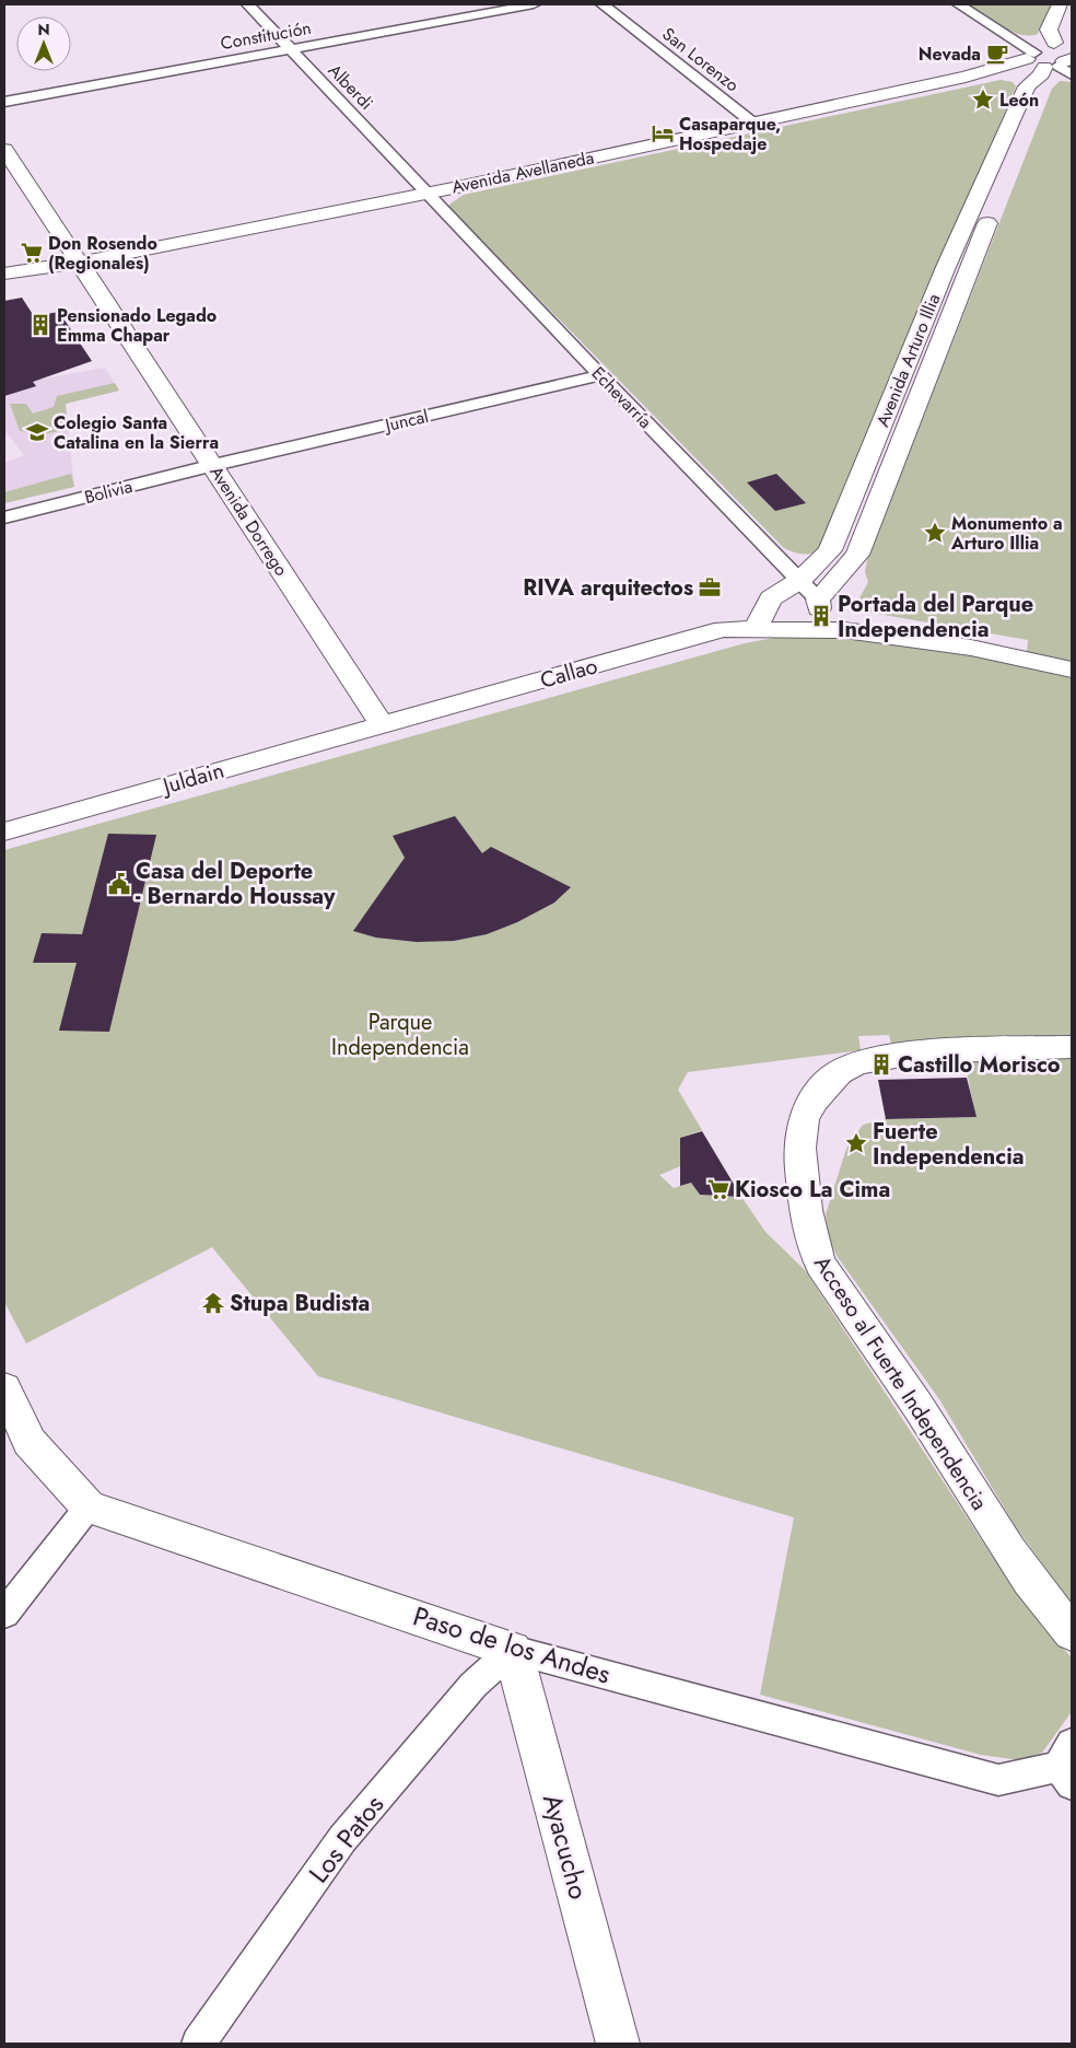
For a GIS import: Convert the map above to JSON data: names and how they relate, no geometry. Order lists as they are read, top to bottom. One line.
{"streets":{"street":["Constitución","San Lorenzo","Alberdi","Avenida Avellaneda","Avenida Arturo Illia","Echevarría","Juncal","Bolivia","Avenida Dorrego","Callao","Juldain","Acceso al Fuerte Independencia","Paso de los Andes","Los Patos","Ayacucho"]},"crossings":[["Constitución","Alberdi"],["San Lorenzo","Avenida Avellaneda"],["Alberdi","Avenida Avellaneda"],["Alberdi","Echevarría"],["Avenida Avellaneda","Avenida Arturo Illia"],["Avenida Avellaneda","Echevarría"],["Avenida Avellaneda","Avenida Dorrego"],["Avenida Arturo Illia","Echevarría"],["Avenida Arturo Illia","Callao"],["Echevarría","Juncal"],["Juncal","Bolivia"],["Juncal","Avenida Dorrego"],["Bolivia","Avenida Dorrego"],["Avenida Dorrego","Callao"],["Avenida Dorrego","Juldain"],["Callao","Juldain"],["Paso de los Andes","Los Patos"],["Paso de los Andes","Ayacucho"],["Los Patos","Ayacucho"]],"parks":["Parque Independencia"],"places":{"cafe":["Nevada"],"place":["León","Monumento a Arturo Illia","Fuerte Independencia"],"hotel":["Casaparque, Hospedaje"],"supermarket":["Don Rosendo (Regionales)","Kiosco La Cima"],"building":["Pensionado Legado Emma Chapar","Portada del Parque Independencia","Castillo Morisco"],"school or university":["Colegio Santa Catalina en la Sierra"],"office":["RIVA arquitectos"],"public building":["Casa del Deporte - Bernardo Houssay"],"temple":["Stupa Budista"]},"north":"top"}
